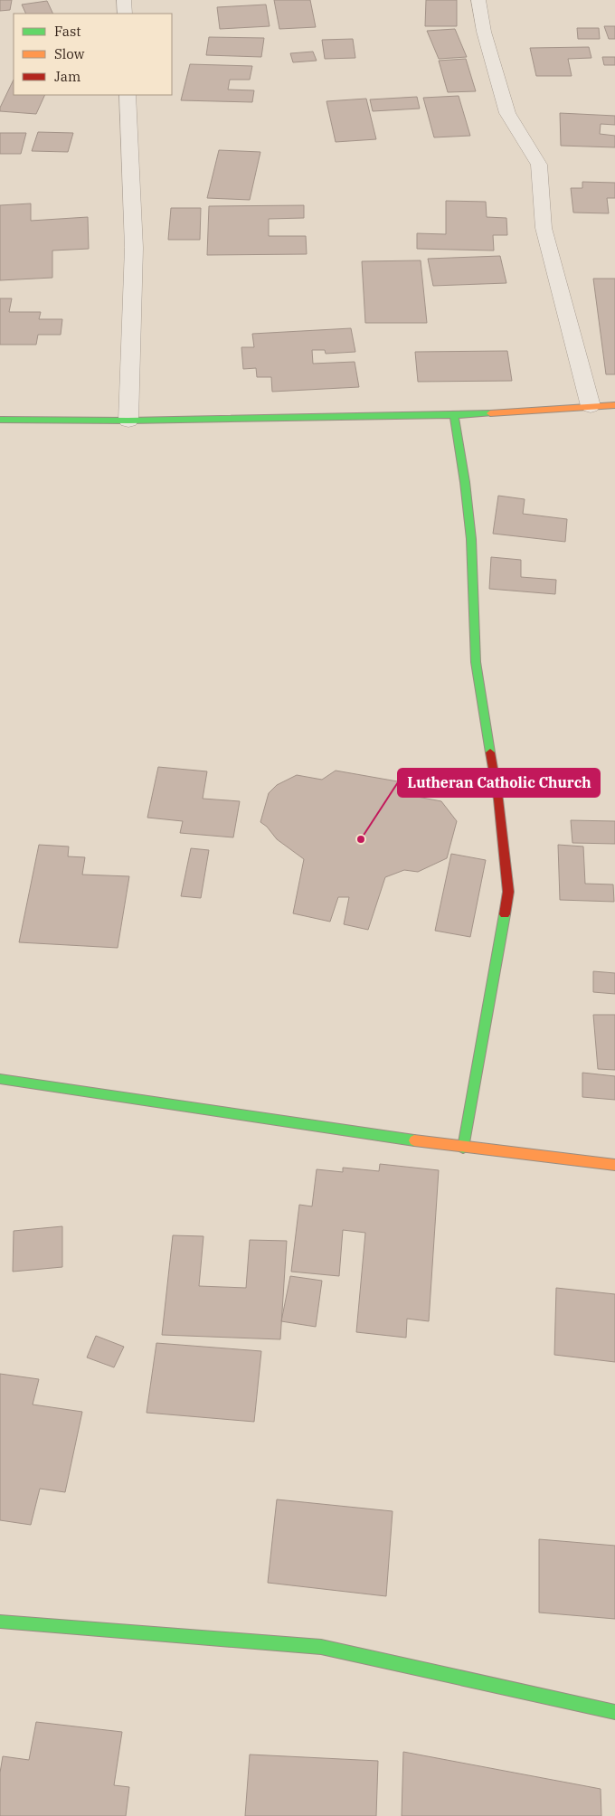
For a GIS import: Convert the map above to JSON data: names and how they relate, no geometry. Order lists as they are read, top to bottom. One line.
{"places":["Lutheran Catholic Church"],"legend":["Fast","Slow","Jam"]}
